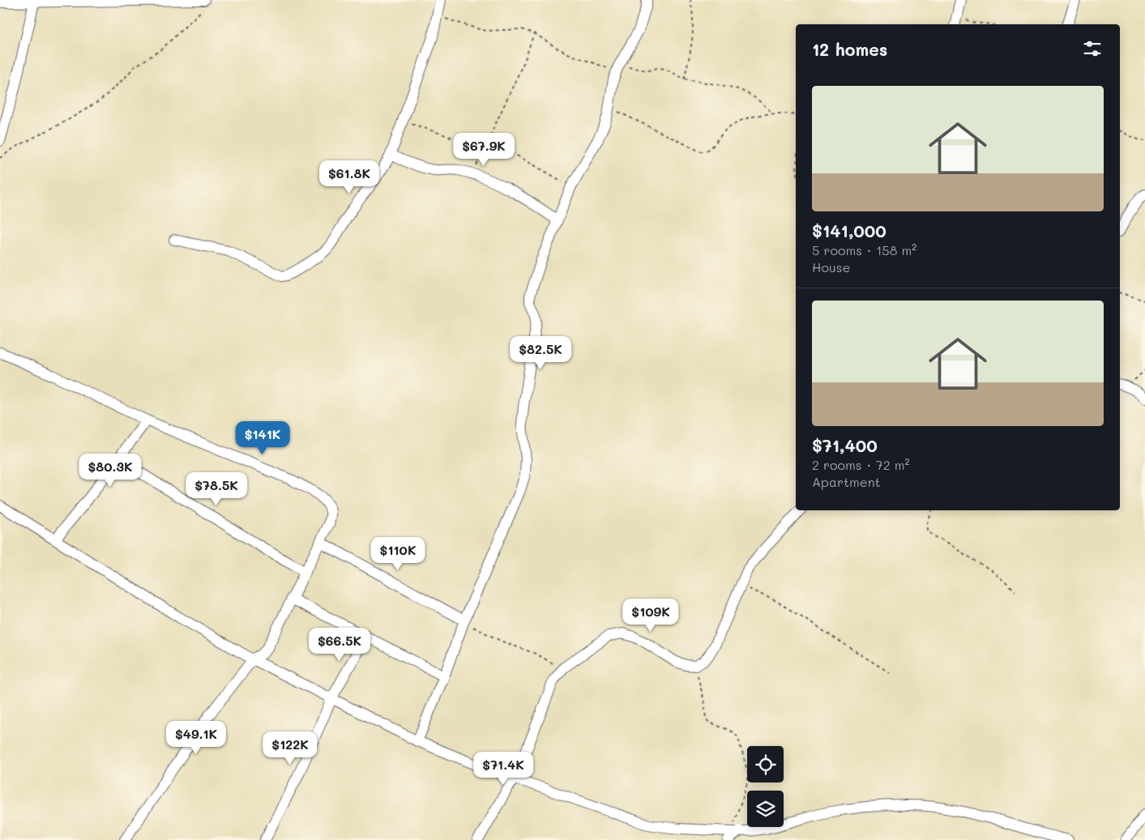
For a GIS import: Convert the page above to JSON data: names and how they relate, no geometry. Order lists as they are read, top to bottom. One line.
{"page":{"heading":"12 homes","list":[{"name":"$141,000","note":"5 rooms · 158 m² · House"},{"name":"$71,400","note":"2 rooms · 72 m² · Apartment"}],"price":["$67.9K","$61.8K","$82.5K","$141K","$80.3K","$78.5K","$110K","$109K","$66.5K","$49.1K","$122K","$71.4K"]}}
